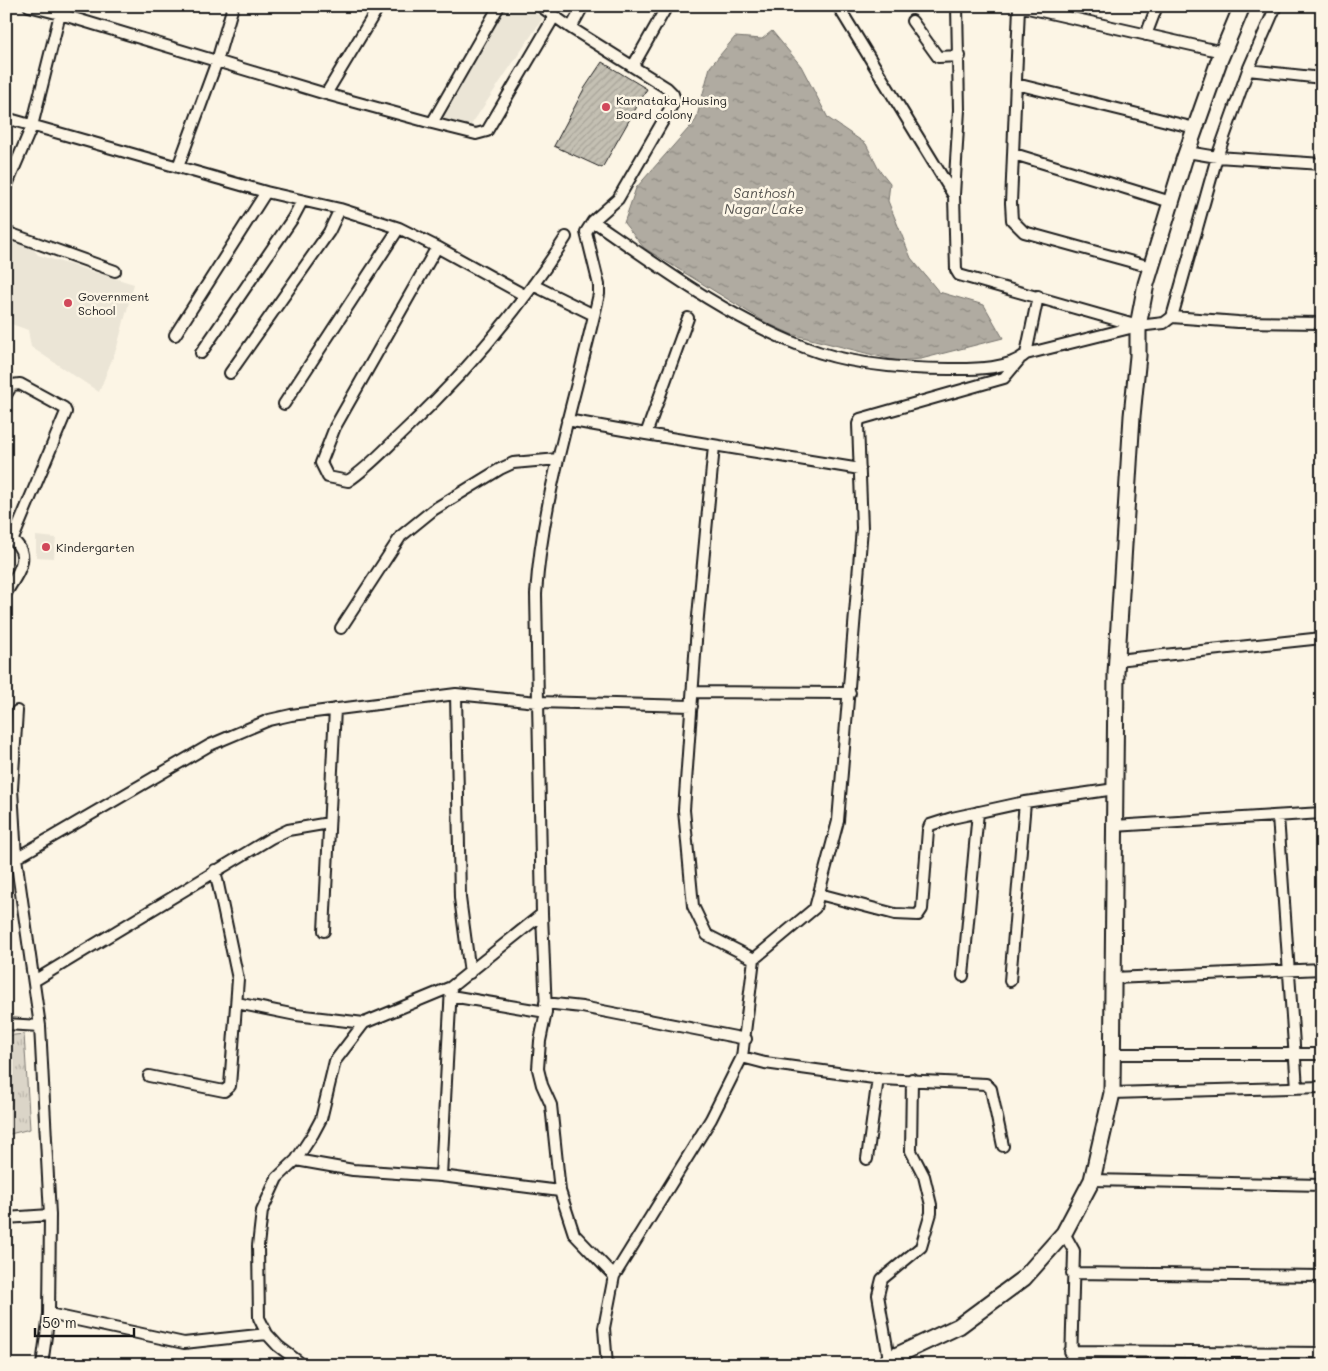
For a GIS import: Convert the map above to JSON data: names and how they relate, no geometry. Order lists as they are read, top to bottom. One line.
{"water":["Santhosh Nagar Lake"],"places":["Karnataka Housing Board colony","Government School","Kindergarten"],"scale_bar":"50 m"}
